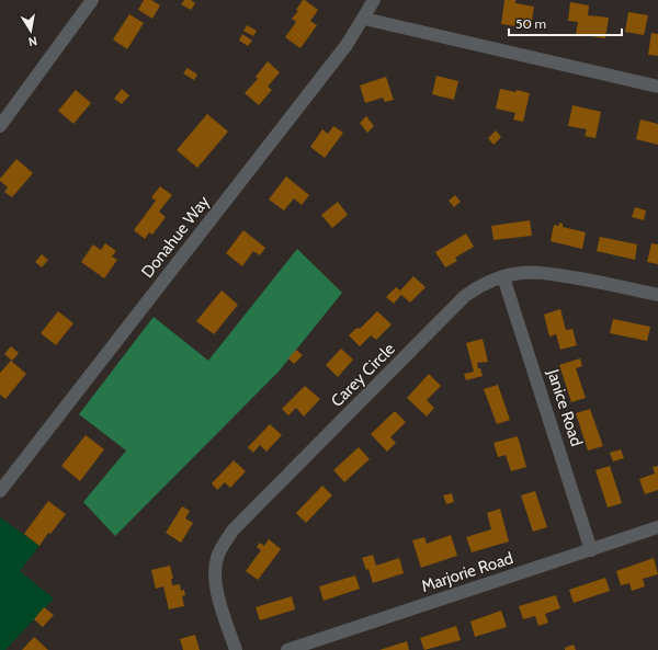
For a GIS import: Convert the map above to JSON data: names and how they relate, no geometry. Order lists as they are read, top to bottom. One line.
{"streets":{"street":["Donahue Way","Carey Circle","Janice Road","Marjorie Road"]},"crossings":[["Carey Circle","Janice Road"],["Janice Road","Marjorie Road"]],"scale_bar":"50 m","north":"bottom"}
